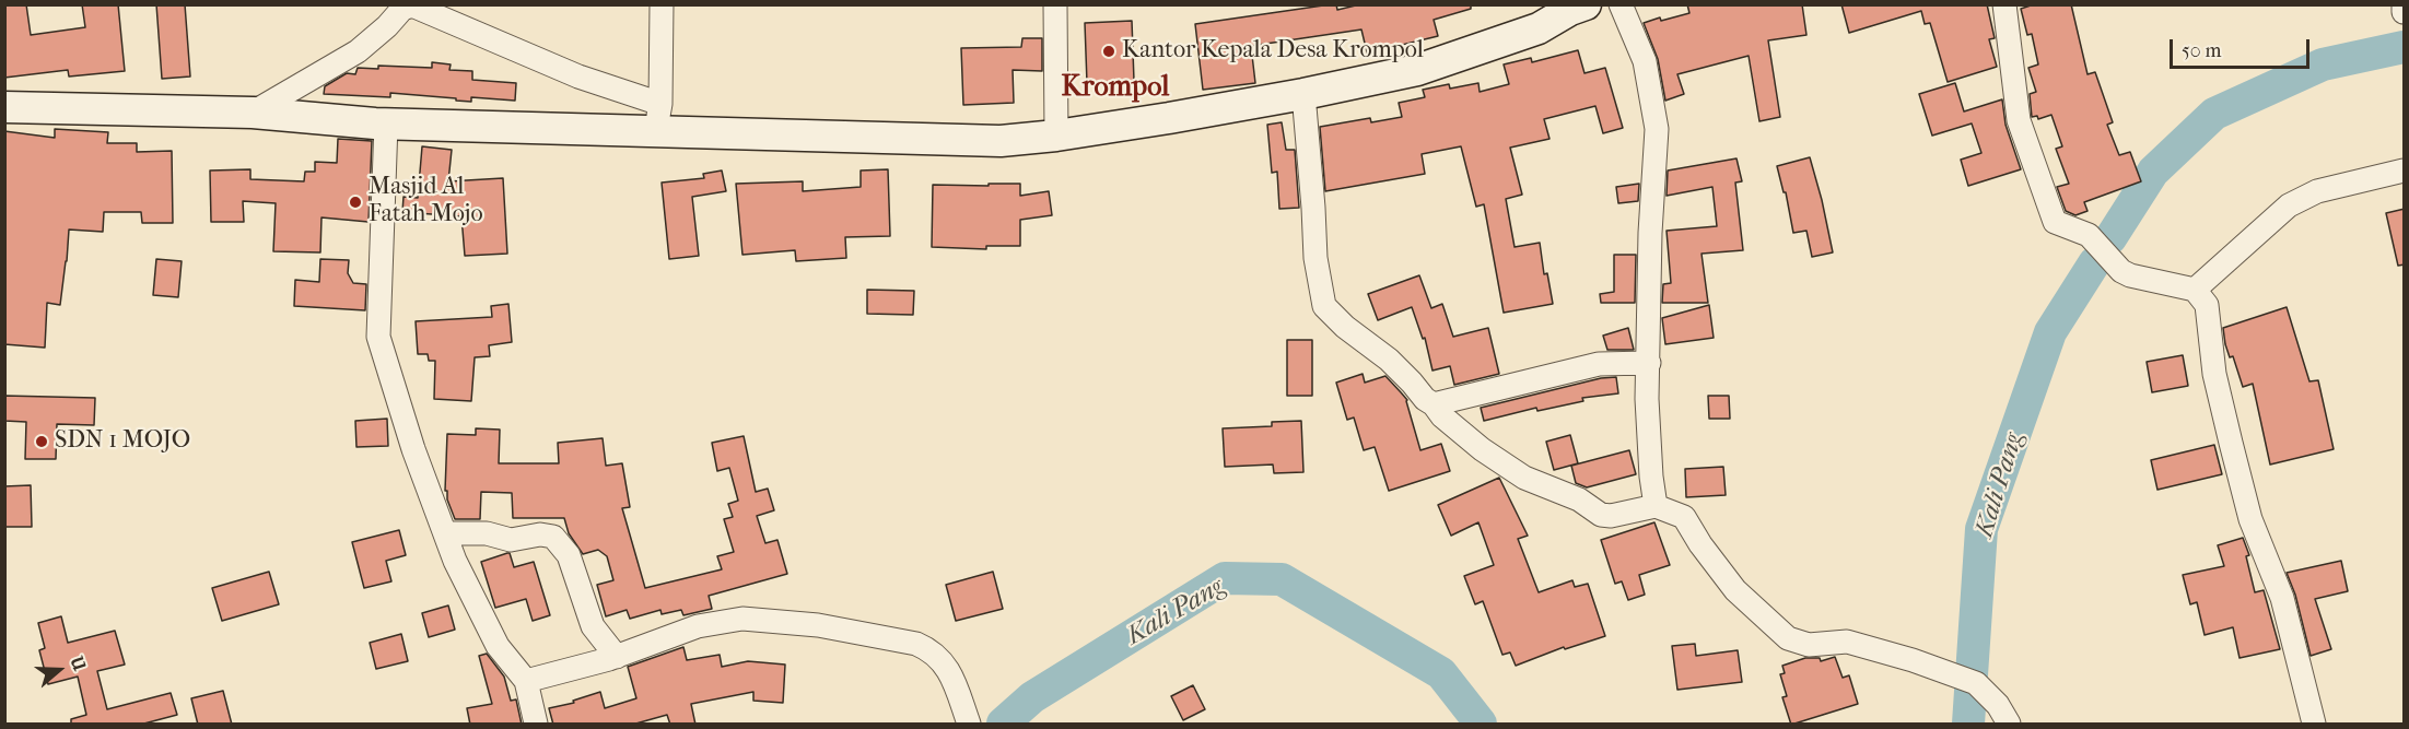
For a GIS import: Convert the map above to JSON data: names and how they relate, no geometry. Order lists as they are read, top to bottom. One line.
{"districts":["Krompol"],"water":["Kali Pang"],"places":["Kantor Kepala Desa Krompol","Masjid Al Fatah Mojo","SDN 1 MOJO"],"scale_bar":"50 m","north":"right"}
